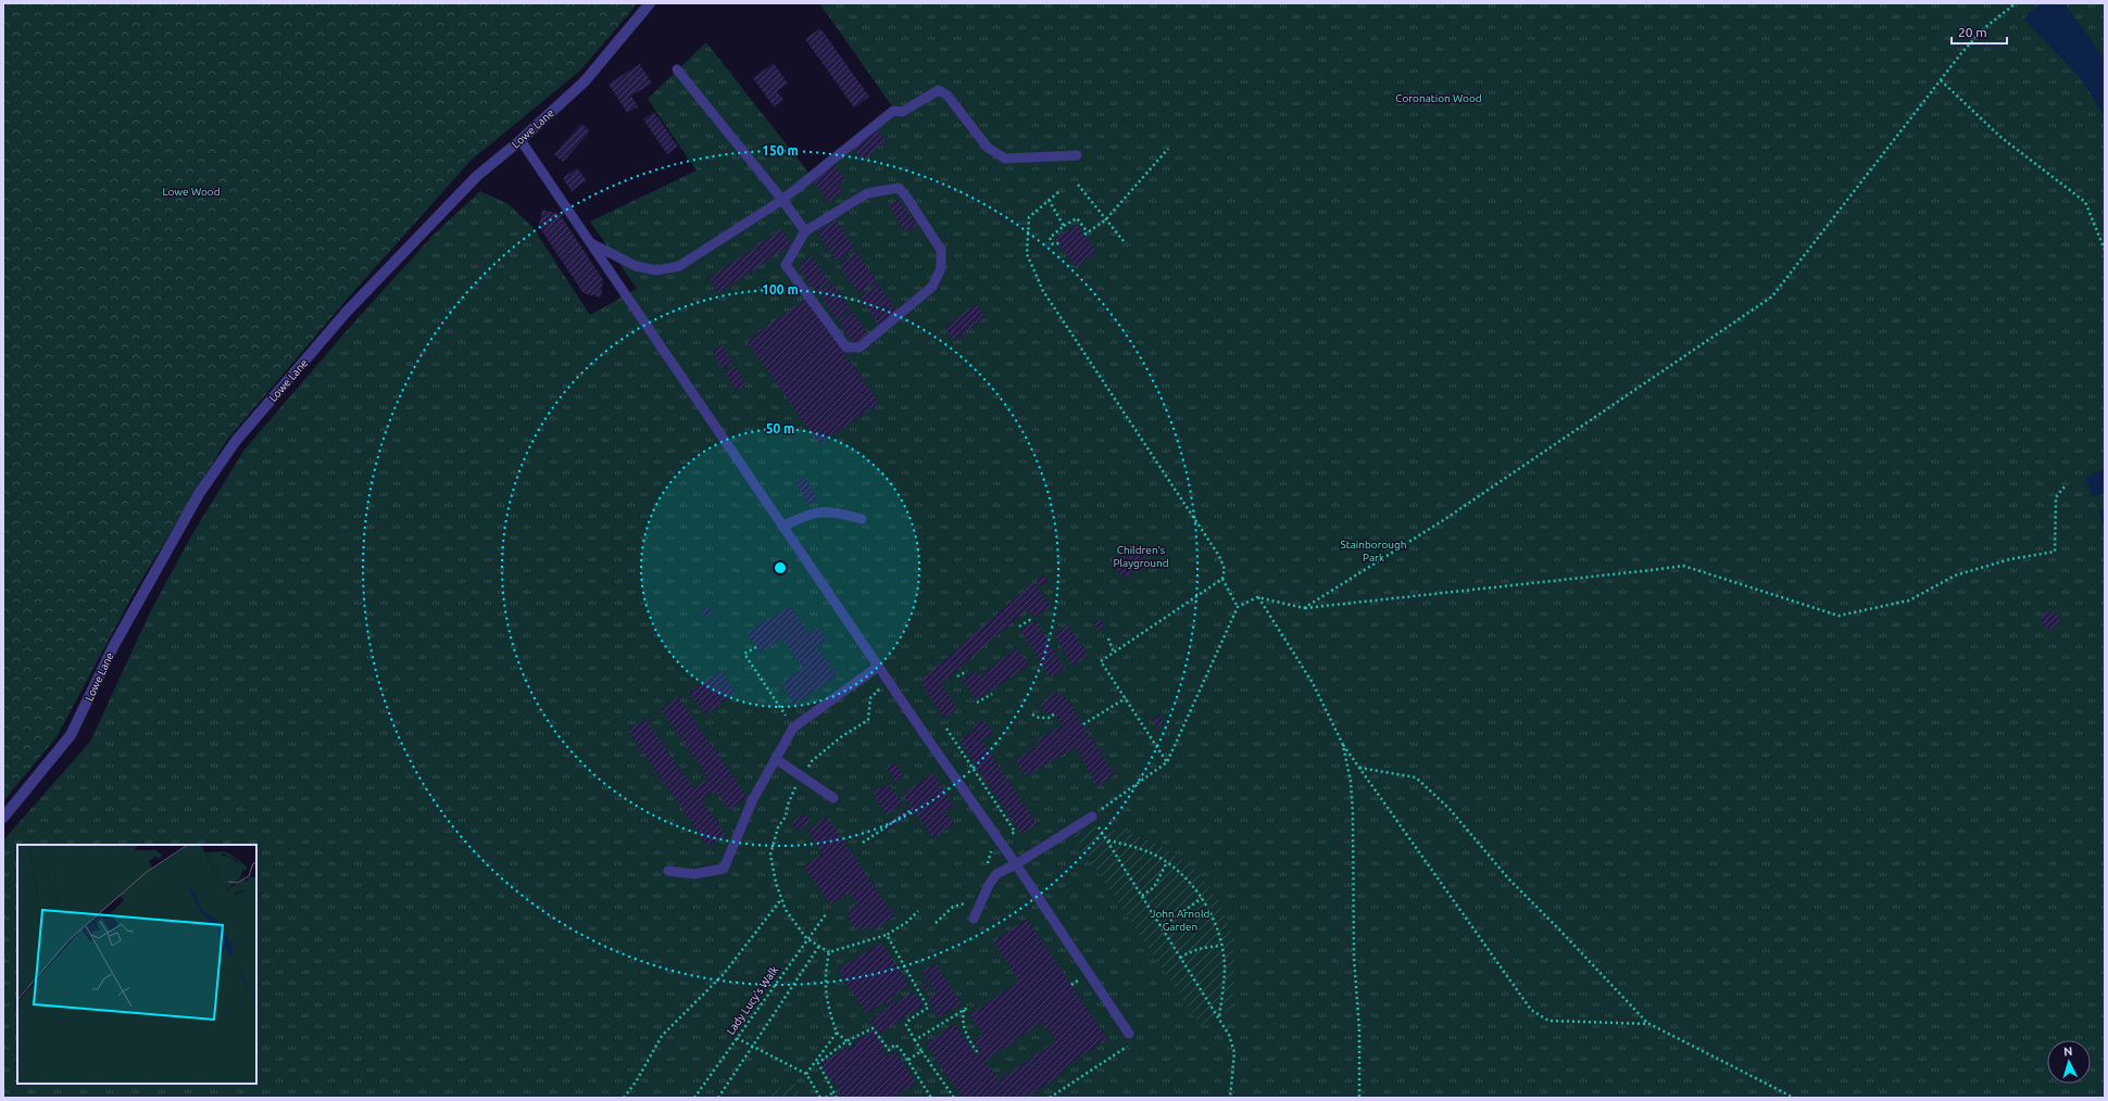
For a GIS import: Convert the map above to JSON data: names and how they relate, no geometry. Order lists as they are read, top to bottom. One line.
{"streets":{"street":["Lowe Lane"],"path":["Lady Lucy's Walk"]},"parks":["Coronation Wood","Lowe Wood","Stainborough Park","Children's Playground","John Arnold Garden"],"scale_bar":"20 m","north":"top","rings":["150 m","100 m","50 m"]}
